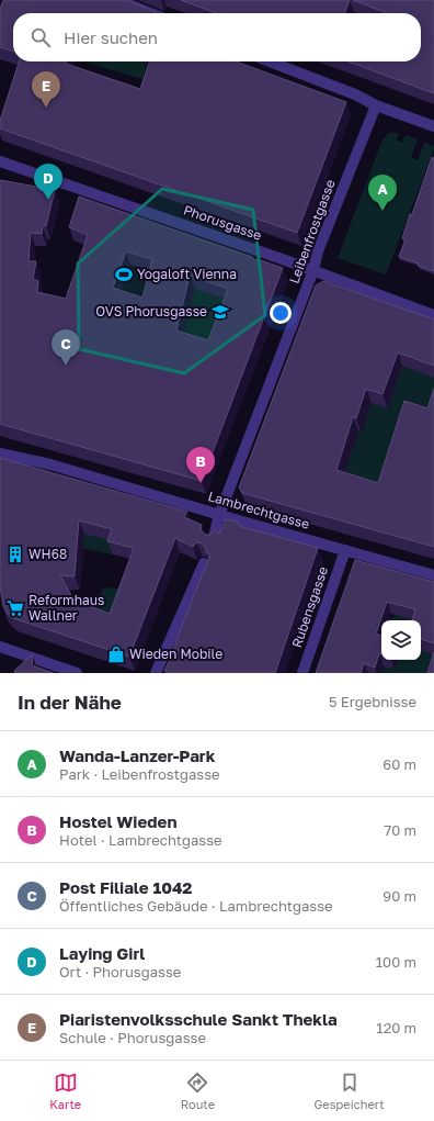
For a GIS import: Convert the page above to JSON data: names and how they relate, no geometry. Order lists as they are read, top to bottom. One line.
{"streets":{"street":["Phorusgasse","Leibenfrostgasse","Lambrechtgasse","Rubensgasse"]},"crossings":[["Phorusgasse","Leibenfrostgasse"],["Leibenfrostgasse","Lambrechtgasse"],["Lambrechtgasse","Rubensgasse"]],"places":{"sports":["Yogaloft Vienna"],"school or university":["OVS Phorusgasse"],"building":["WH68"],"supermarket":["Reformhaus Wallner"],"shop":["Wieden Mobile"]},"page":{"search":"Hier suchen","pins":["E","D","A","C","B"],"heading":["In der Nähe","5 Ergebnisse"],"list":[{"mark":"A","name":"Wanda-Lanzer-Park","note":"Park · Leibenfrostgasse","value":"60 m"},{"mark":"B","name":"Hostel Wieden","note":"Hotel · Lambrechtgasse","value":"70 m"},{"mark":"C","name":"Post Filiale 1042","note":"Öffentliches Gebäude · Lambrechtgasse","value":"90 m"},{"mark":"D","name":"Laying Girl","note":"Ort · Phorusgasse","value":"100 m"},{"mark":"E","name":"Piaristenvolksschule Sankt Thekla","note":"Schule · Phorusgasse","value":"120 m"}],"nav":["Karte","Route","Gespeichert"]}}
